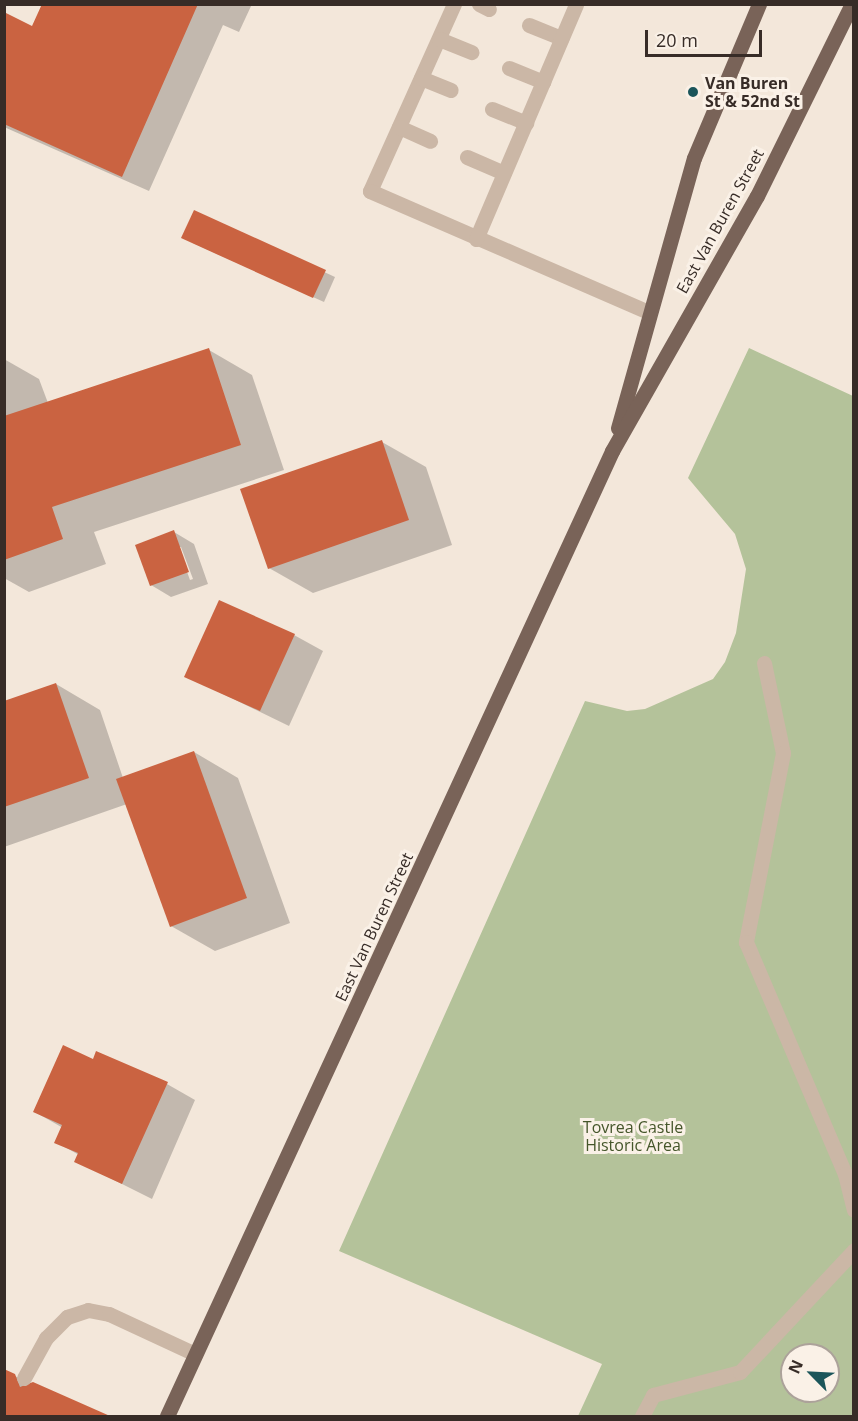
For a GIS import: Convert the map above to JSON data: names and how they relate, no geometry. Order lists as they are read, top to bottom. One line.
{"streets":{"main road":["East Van Buren Street"]},"parks":["Tovrea Castle Historic Area"],"places":["Van Buren St & 52nd St"],"scale_bar":"20 m","north":"top left"}
